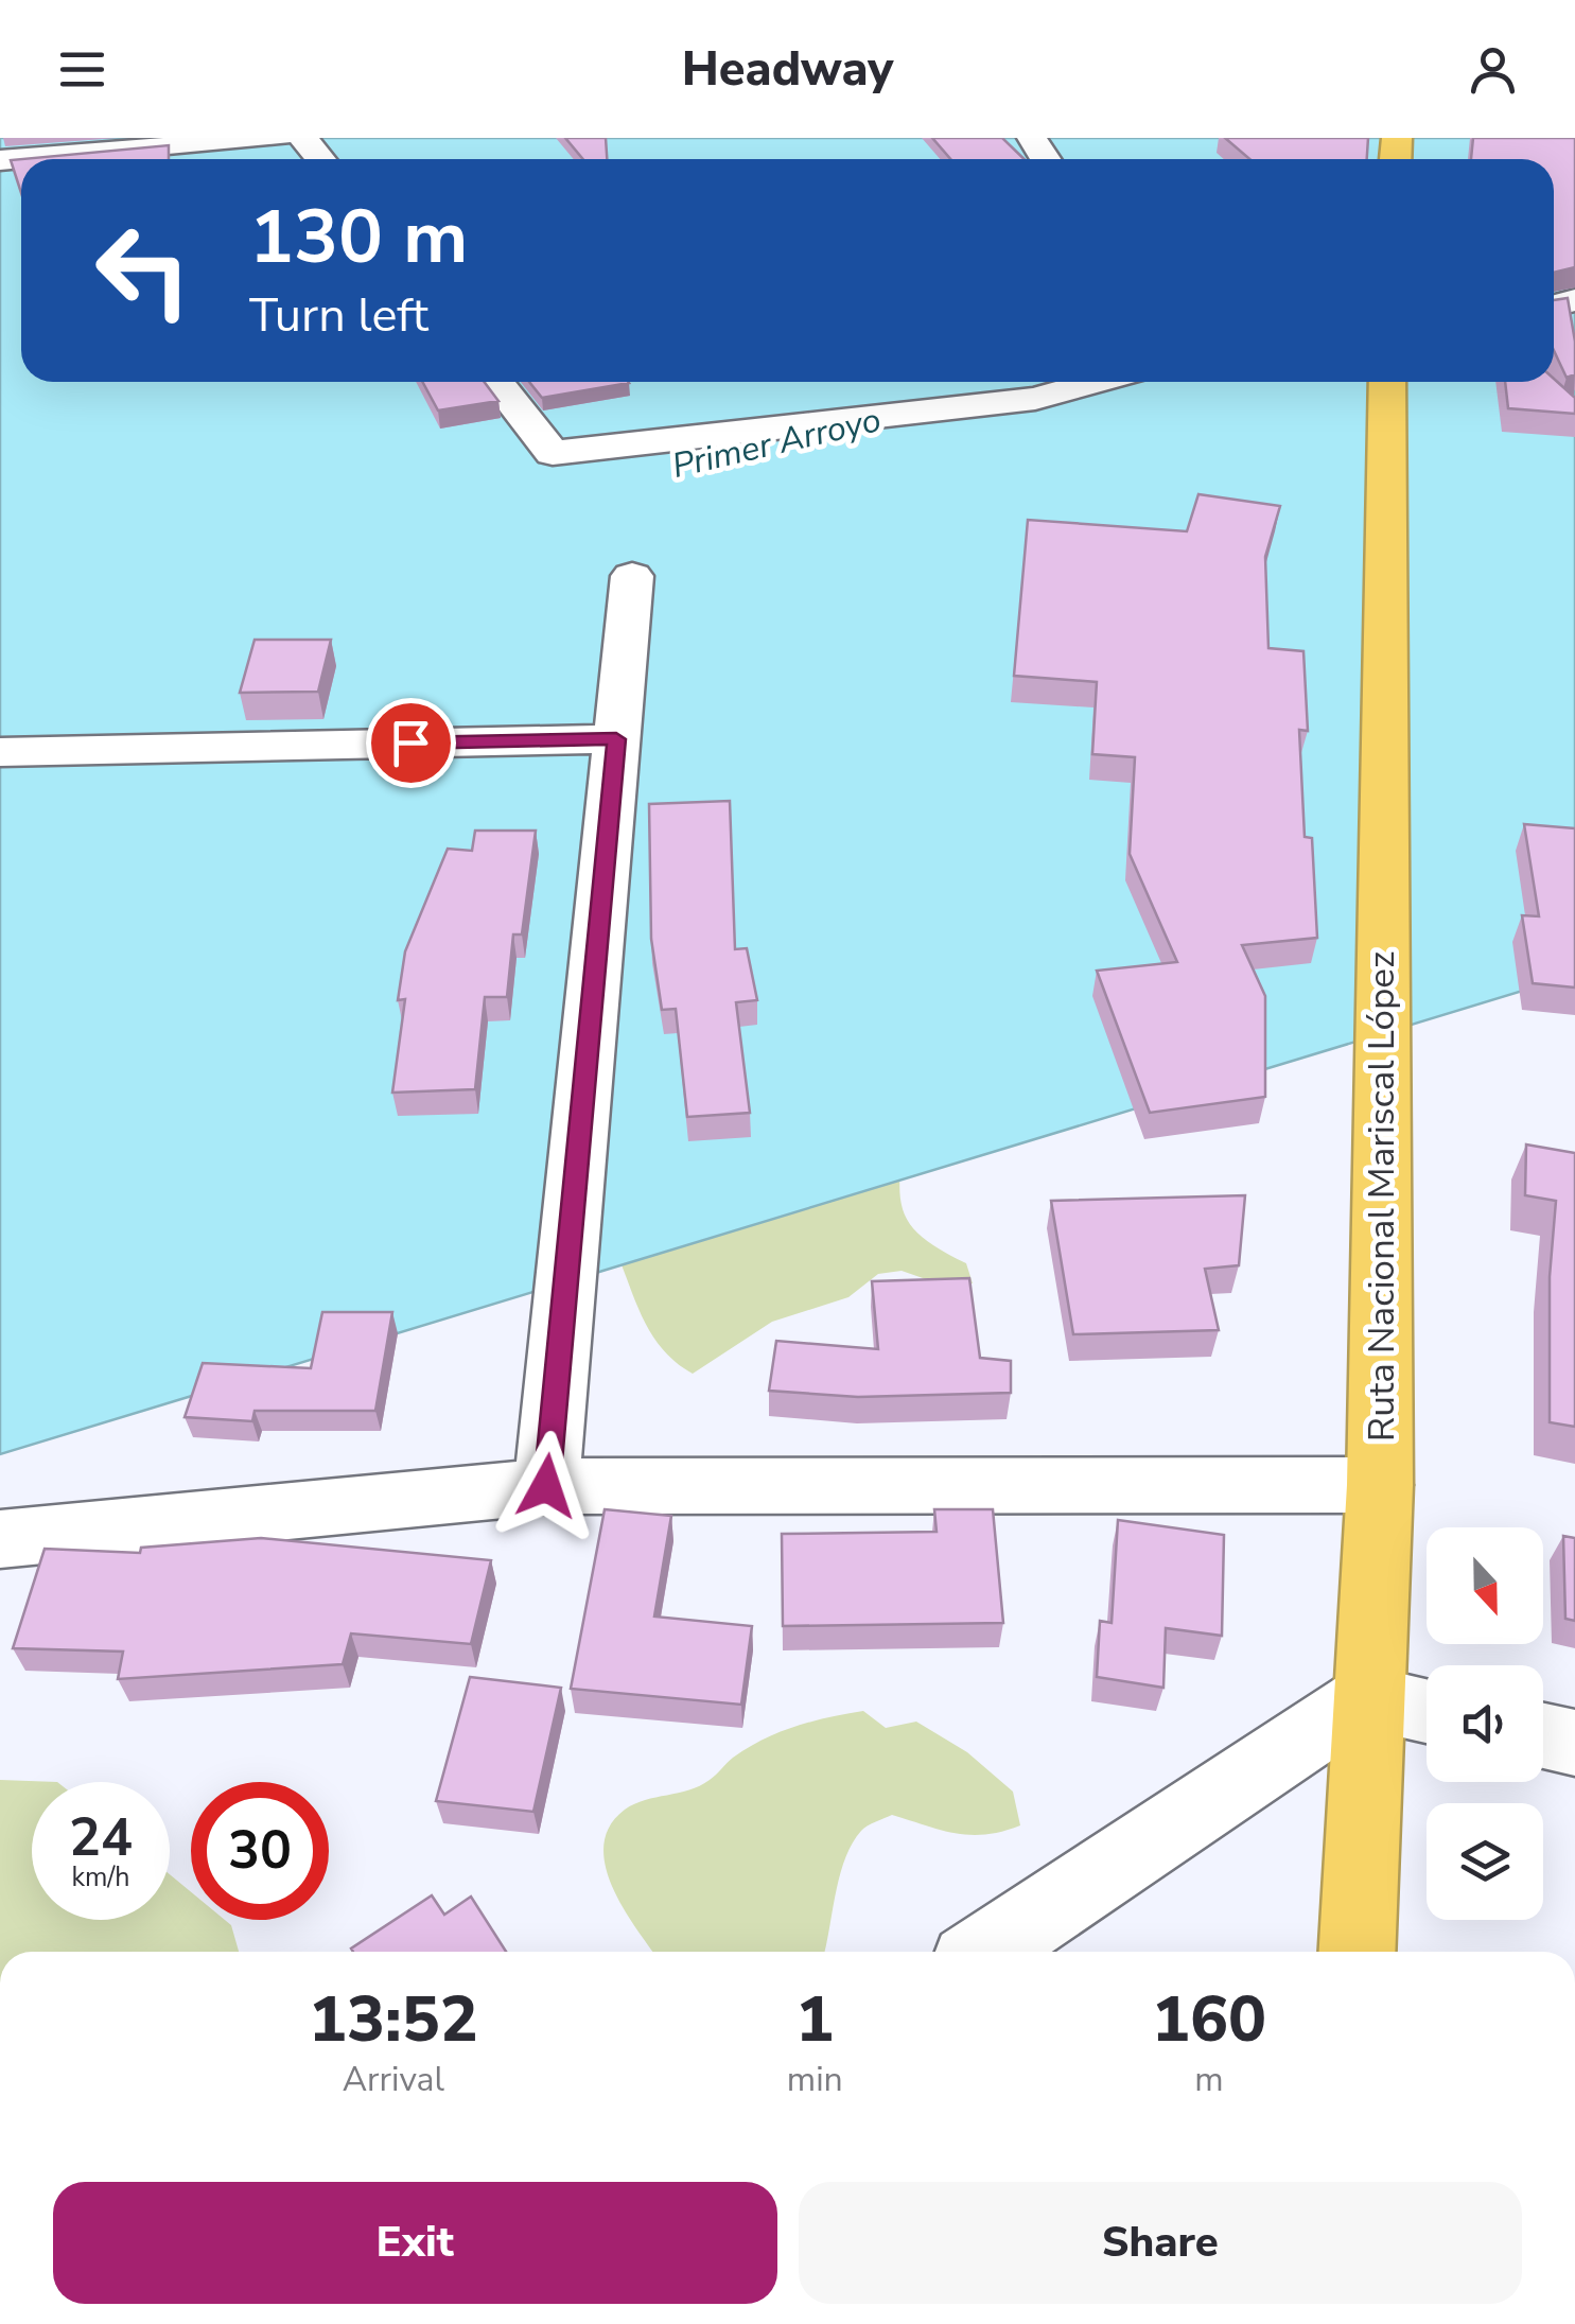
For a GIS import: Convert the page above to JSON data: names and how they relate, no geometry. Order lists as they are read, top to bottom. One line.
{"streets":{"highway":["Ruta Nacional Mariscal López"]},"water":["Primer Arroyo"],"north":"bottom","page":{"header":"Headway","turn":["130 m","Turn left"],"speed":"24 km/h","limit":"30","eta":["13:52","Arrival","1","min","160","m"],"buttons":["Exit","Share"]}}
